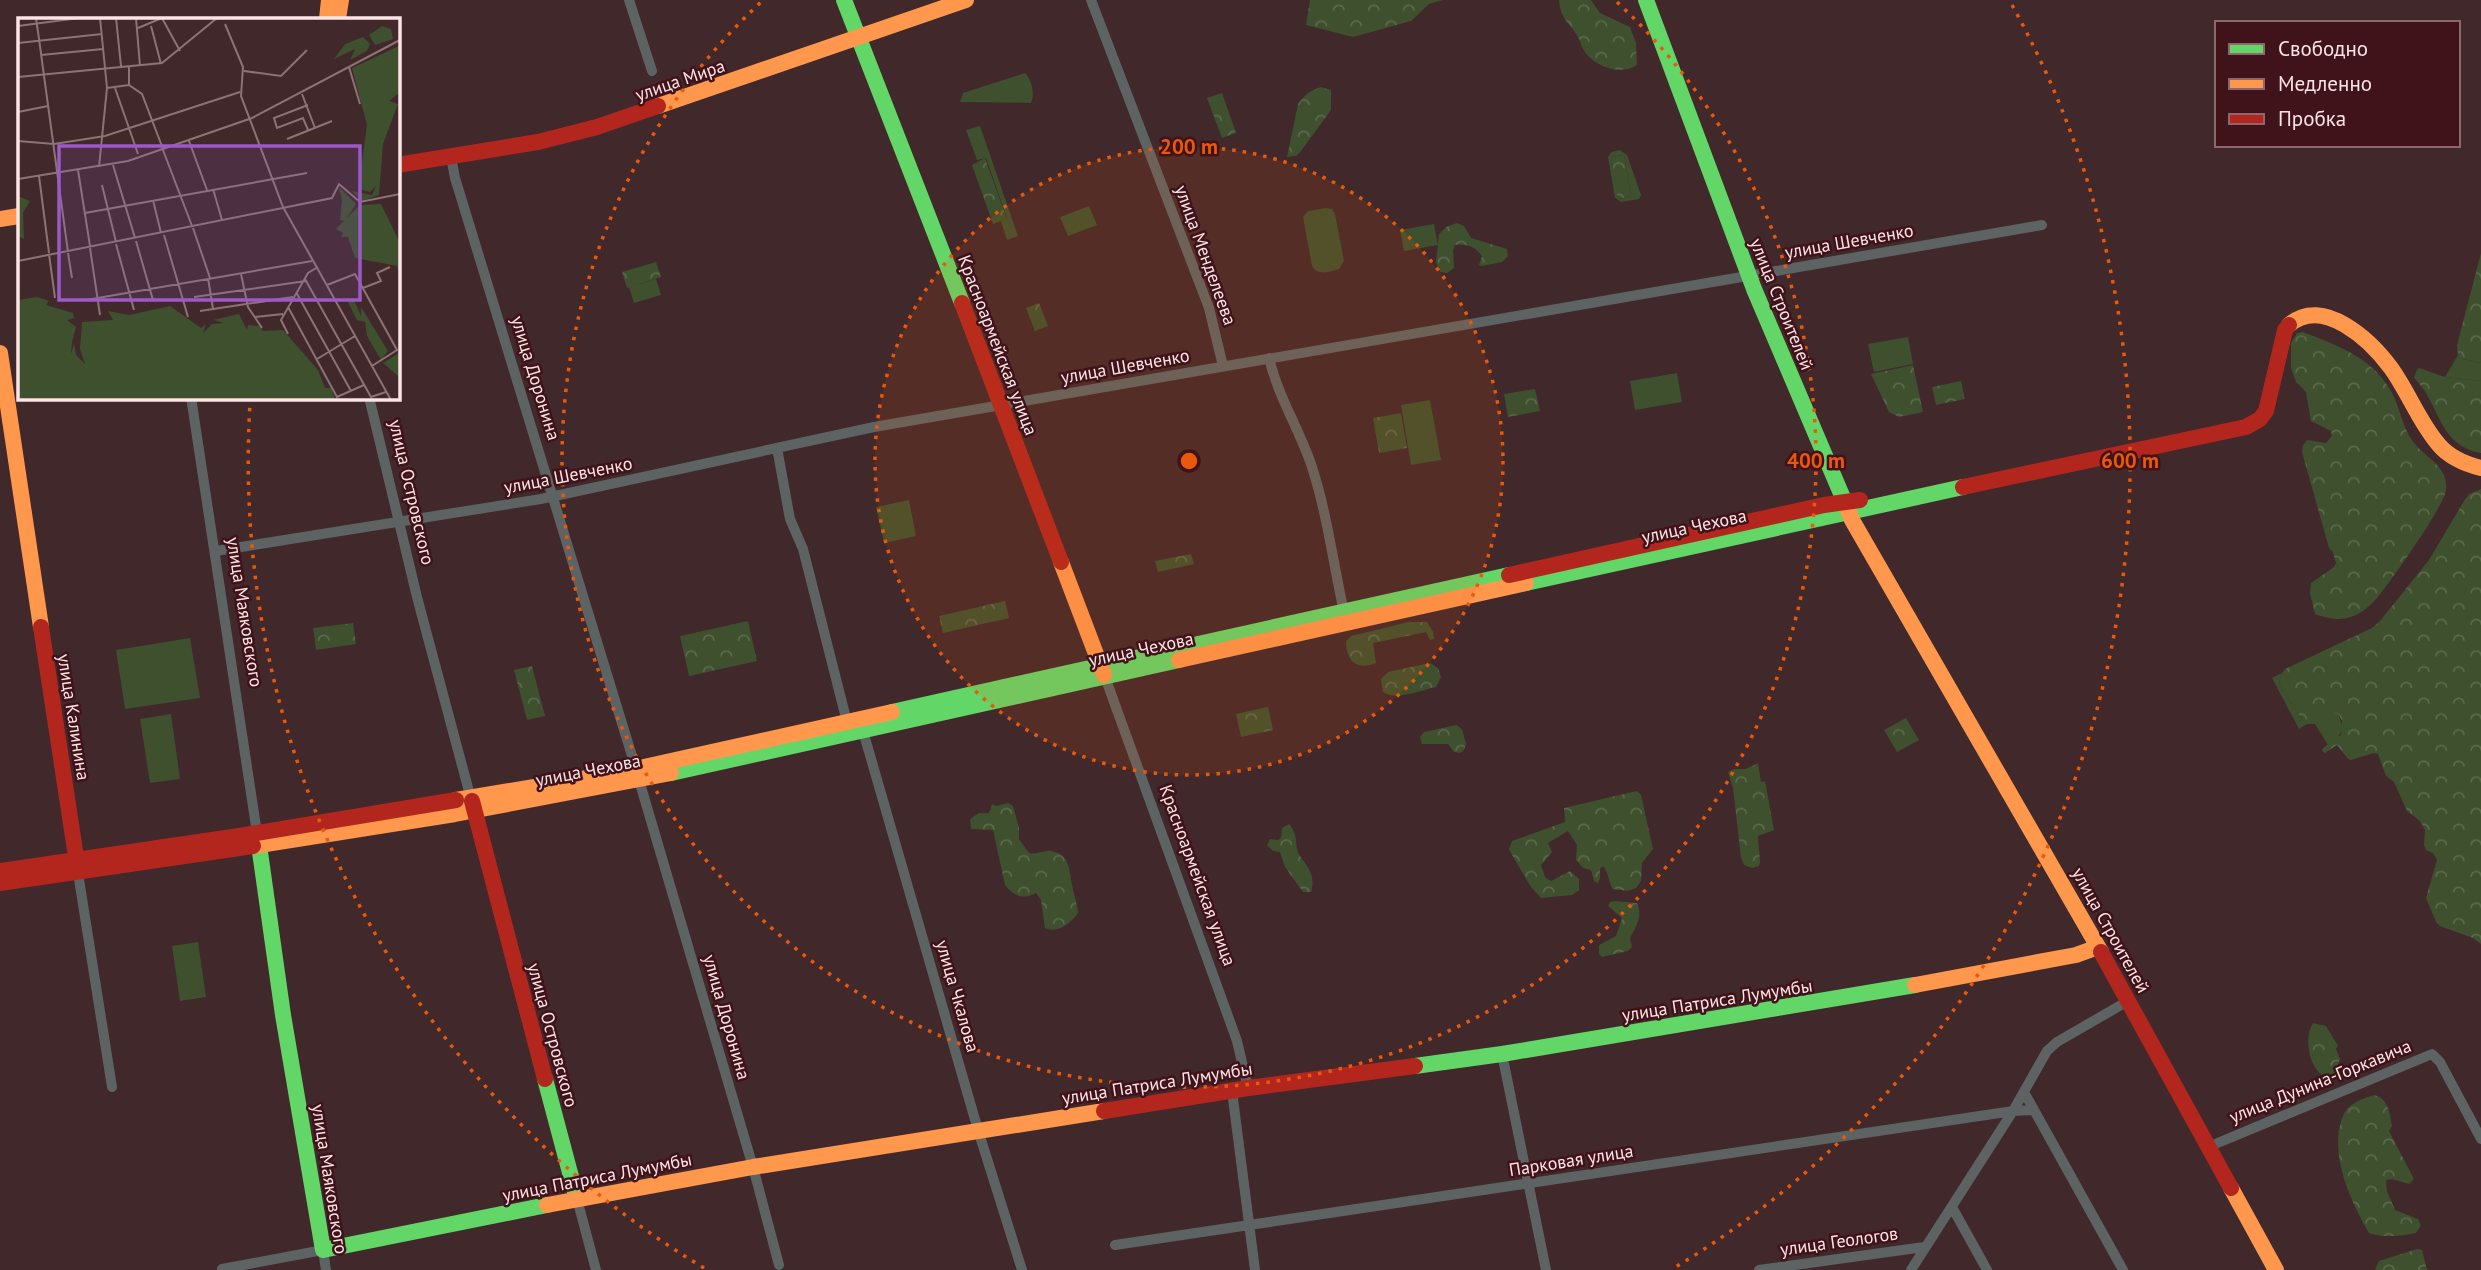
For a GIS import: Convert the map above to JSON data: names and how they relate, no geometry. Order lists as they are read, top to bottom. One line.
{"streets":{"main road":["улица Мира","улица Строителей","Красноармейская улица","улица Островского","улица Чехова","улица Маяковского","улица Калинина","улица Патриса Лумумбы"],"street":["улица Шевченко","улица Менделеева","улица Доронина","улица Чкалова","улица Дунина-Горкавича","Парковая улица","улица Геологов"]},"crossings":[["улица Мира","Красноармейская улица"],["улица Мира","улица Доронина"],["улица Шевченко","улица Менделеева"],["улица Шевченко","улица Строителей"],["улица Шевченко","Красноармейская улица"],["улица Шевченко","улица Доронина"],["улица Шевченко","улица Островского"],["улица Шевченко","улица Маяковского"],["улица Строителей","улица Чехова"],["улица Строителей","улица Патриса Лумумбы"],["улица Строителей","улица Дунина-Горкавича"],["Красноармейская улица","улица Чехова"],["Красноармейская улица","улица Патриса Лумумбы"],["Красноармейская улица","Парковая улица"],["улица Доронина","улица Чехова"],["улица Доронина","улица Патриса Лумумбы"],["улица Островского","улица Чехова"],["улица Островского","улица Патриса Лумумбы"],["улица Чехова","улица Маяковского"],["улица Чехова","улица Калинина"],["улица Чехова","улица Чкалова"],["улица Маяковского","улица Патриса Лумумбы"],["улица Чкалова","улица Патриса Лумумбы"]],"legend":["Свободно","Медленно","Пробка"],"rings":["200 m","400 m","600 m"]}
